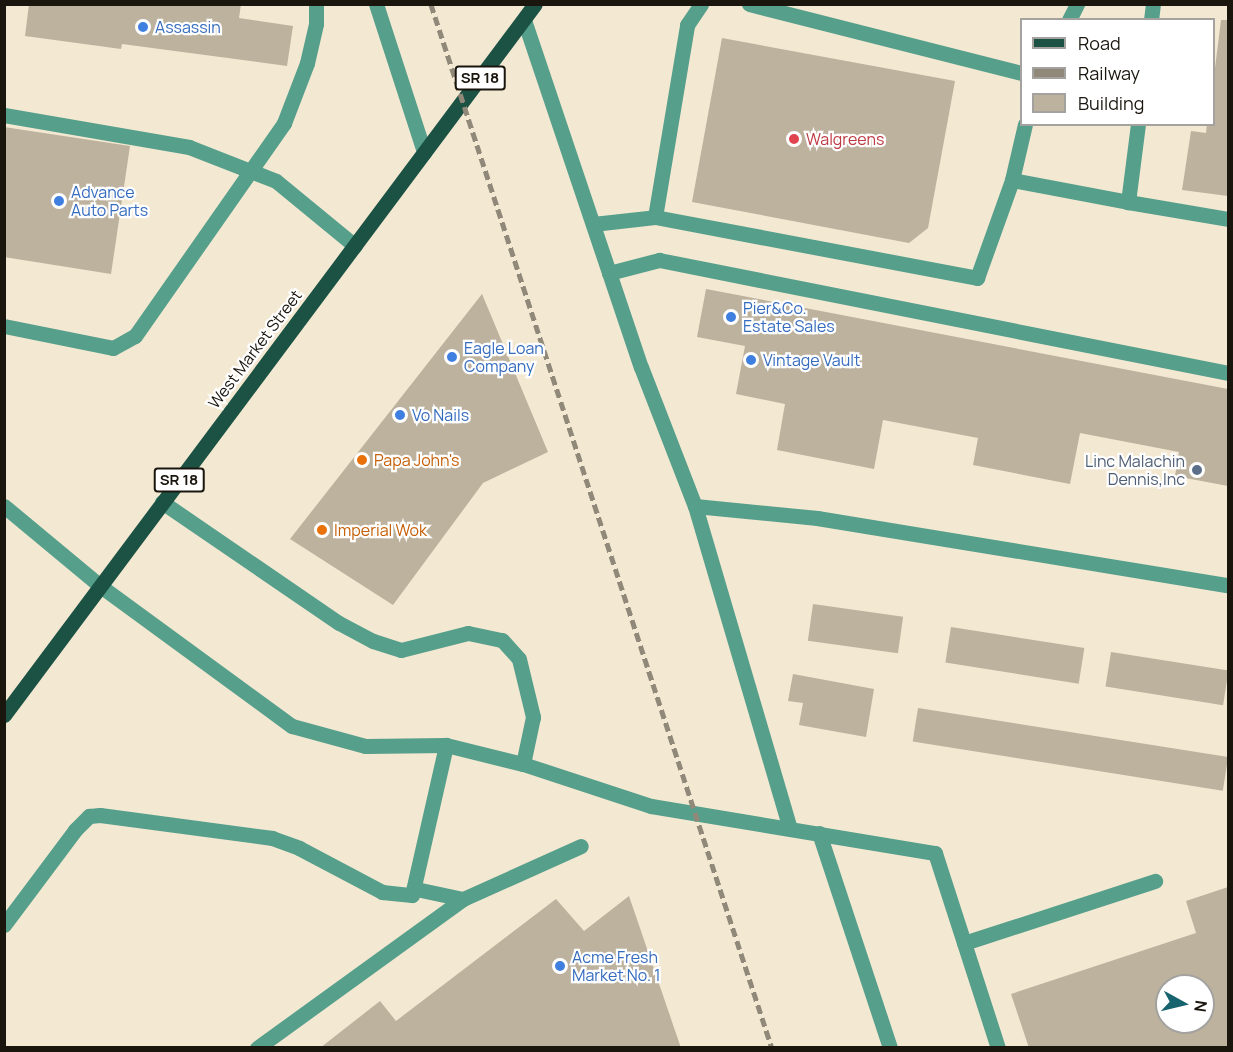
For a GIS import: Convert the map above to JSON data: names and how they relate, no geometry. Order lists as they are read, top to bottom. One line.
{"streets":{"main road":["SR 18","West Market Street"]},"places":["Assassin","Walgreens","Advance Auto Parts","Pier&Co. Estate Sales","Eagle Loan Company","Vintage Vault","Vo Nails","Papa John's","Linc Malachin Dennis,Inc","Imperial Wok","Acme Fresh Market No. 1"],"legend":["Road","Railway","Building"],"north":"right"}
